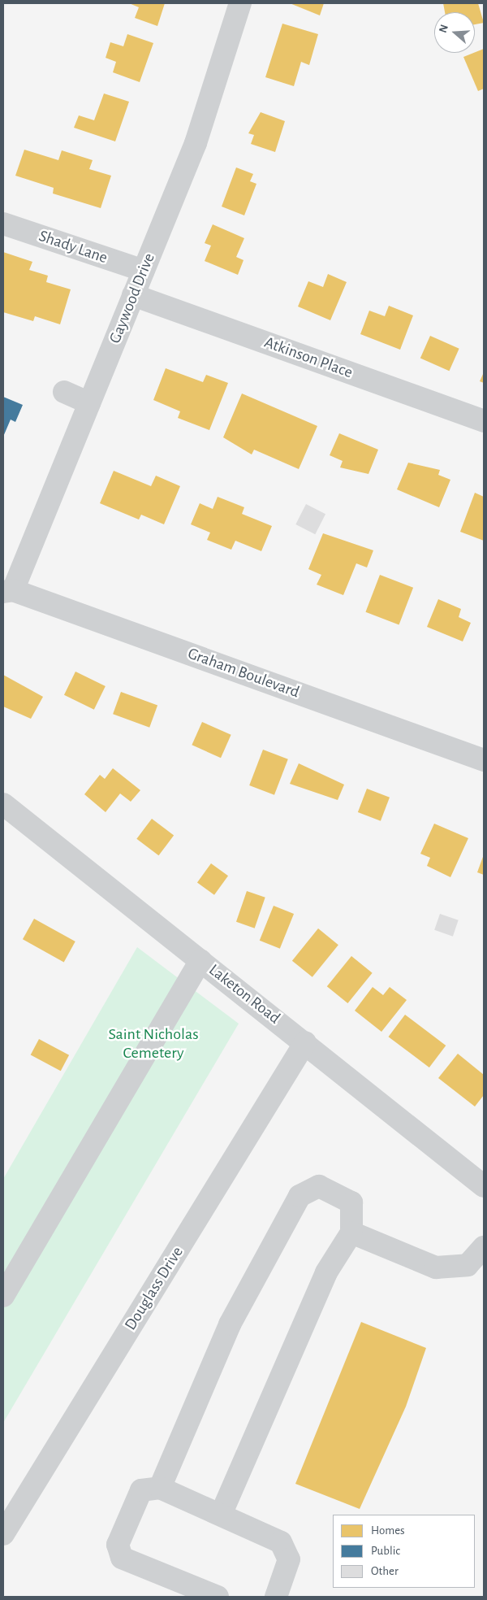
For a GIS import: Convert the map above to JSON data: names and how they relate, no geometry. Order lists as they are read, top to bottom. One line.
{"streets":{"street":["Shady Lane","Gaywood Drive","Atkinson Place","Graham Boulevard","Laketon Road","Douglass Drive"]},"crossings":[["Shady Lane","Gaywood Drive"],["Gaywood Drive","Atkinson Place"],["Gaywood Drive","Graham Boulevard"],["Laketon Road","Douglass Drive"]],"parks":["Saint Nicholas Cemetery"],"legend":["Homes","Public","Other"],"north":"left"}
